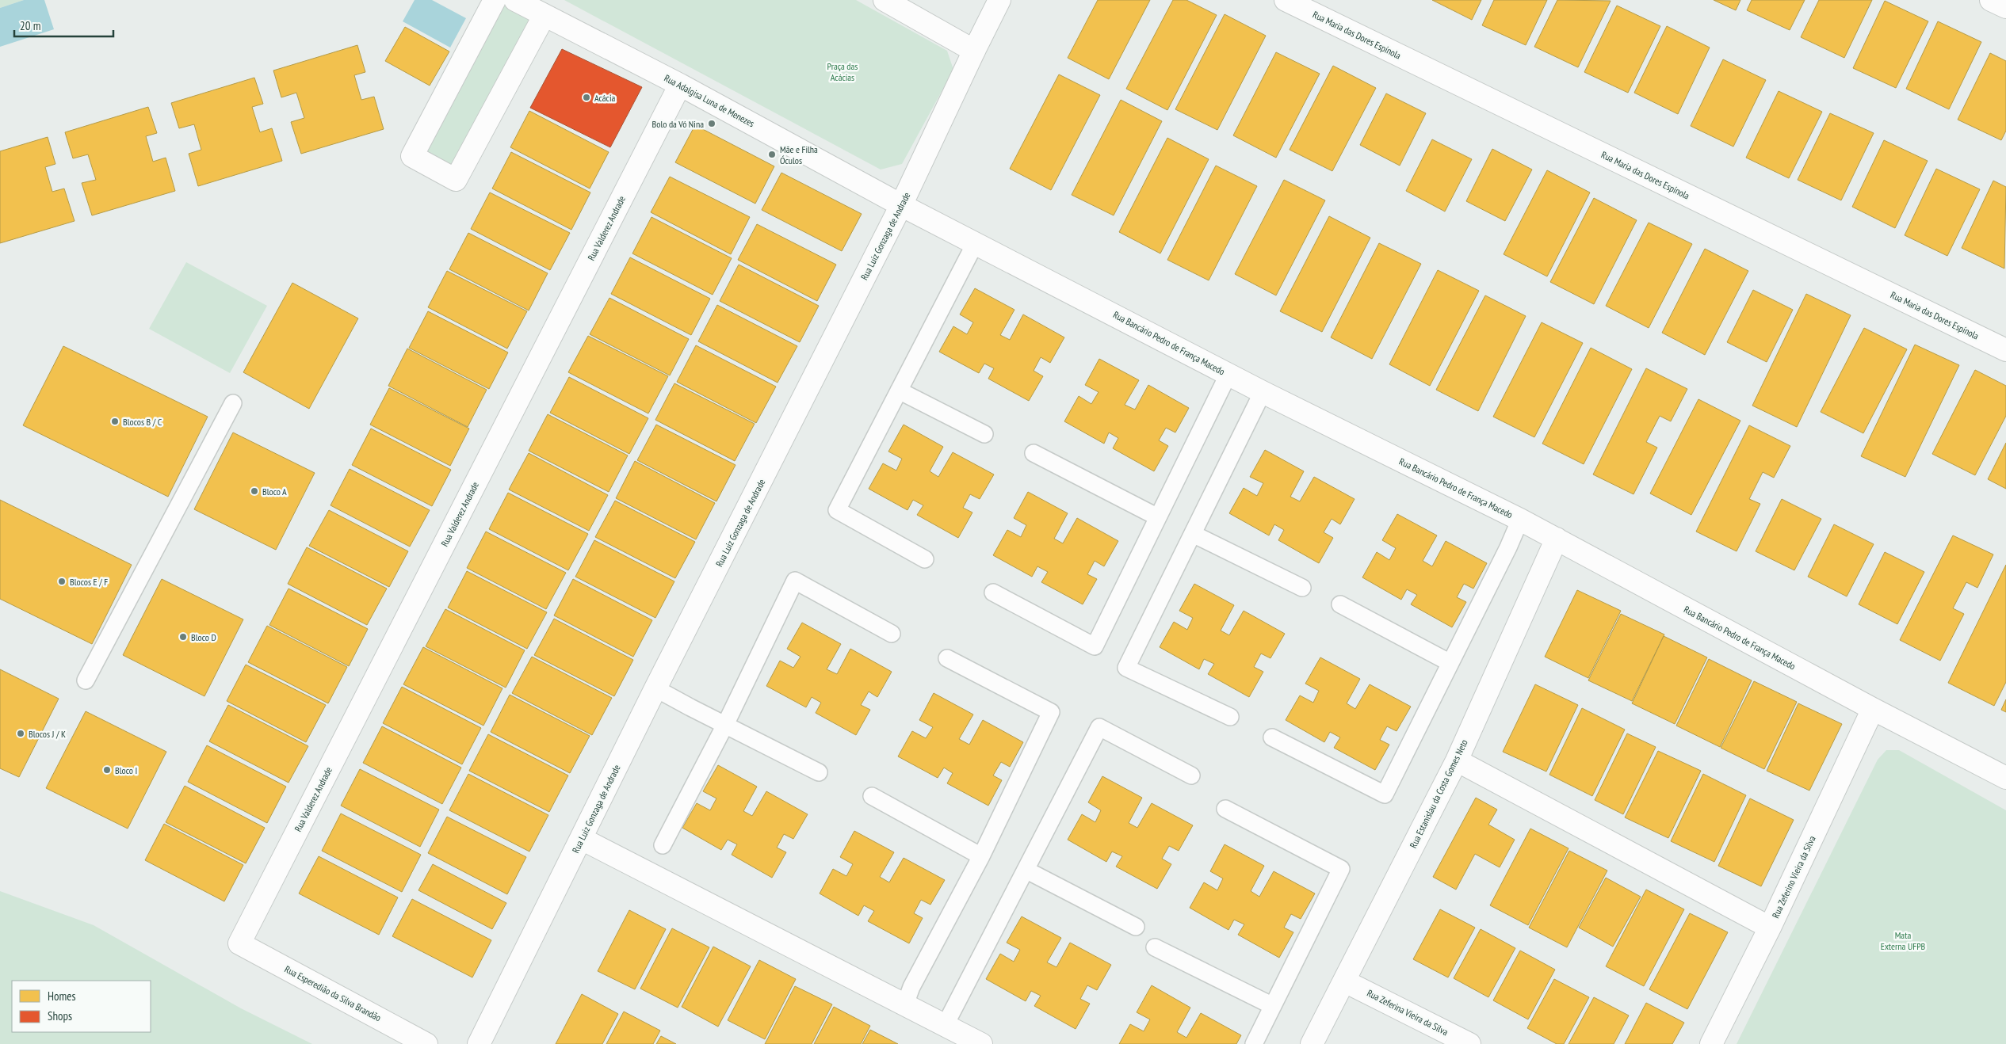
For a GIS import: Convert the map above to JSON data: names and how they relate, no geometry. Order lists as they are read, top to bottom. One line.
{"streets":{"street":["Rua Maria das Dores Espínola","Rua Adalgisa Luna de Menezes","Rua Valderez Andrade","Rua Luiz Gonzaga de Andrade","Rua Bancário Pedro de França Macedo","Rua Estanislau da Costa Gomes Neto","Rua Zeferino Vieira da Silva","Rua Esperedião da Silva Brandão","Rua Zeferina Vieira da Silva"]},"crossings":[["Rua Adalgisa Luna de Menezes","Rua Valderez Andrade"],["Rua Adalgisa Luna de Menezes","Rua Luiz Gonzaga de Andrade"],["Rua Adalgisa Luna de Menezes","Rua Bancário Pedro de França Macedo"],["Rua Valderez Andrade","Rua Esperedião da Silva Brandão"],["Rua Luiz Gonzaga de Andrade","Rua Bancário Pedro de França Macedo"],["Rua Bancário Pedro de França Macedo","Rua Estanislau da Costa Gomes Neto"],["Rua Bancário Pedro de França Macedo","Rua Zeferino Vieira da Silva"],["Rua Estanislau da Costa Gomes Neto","Rua Zeferina Vieira da Silva"]],"parks":["Praça das Acácias","Mata Externa UFPB"],"places":["Acácia","Bolo da Vó Nina","Mãe e Filha Óculos","Blocos B / C","Bloco A","Blocos E / F","Bloco D","Blocos J / K","Bloco I"],"legend":["Homes","Shops"],"scale_bar":"20 m"}
